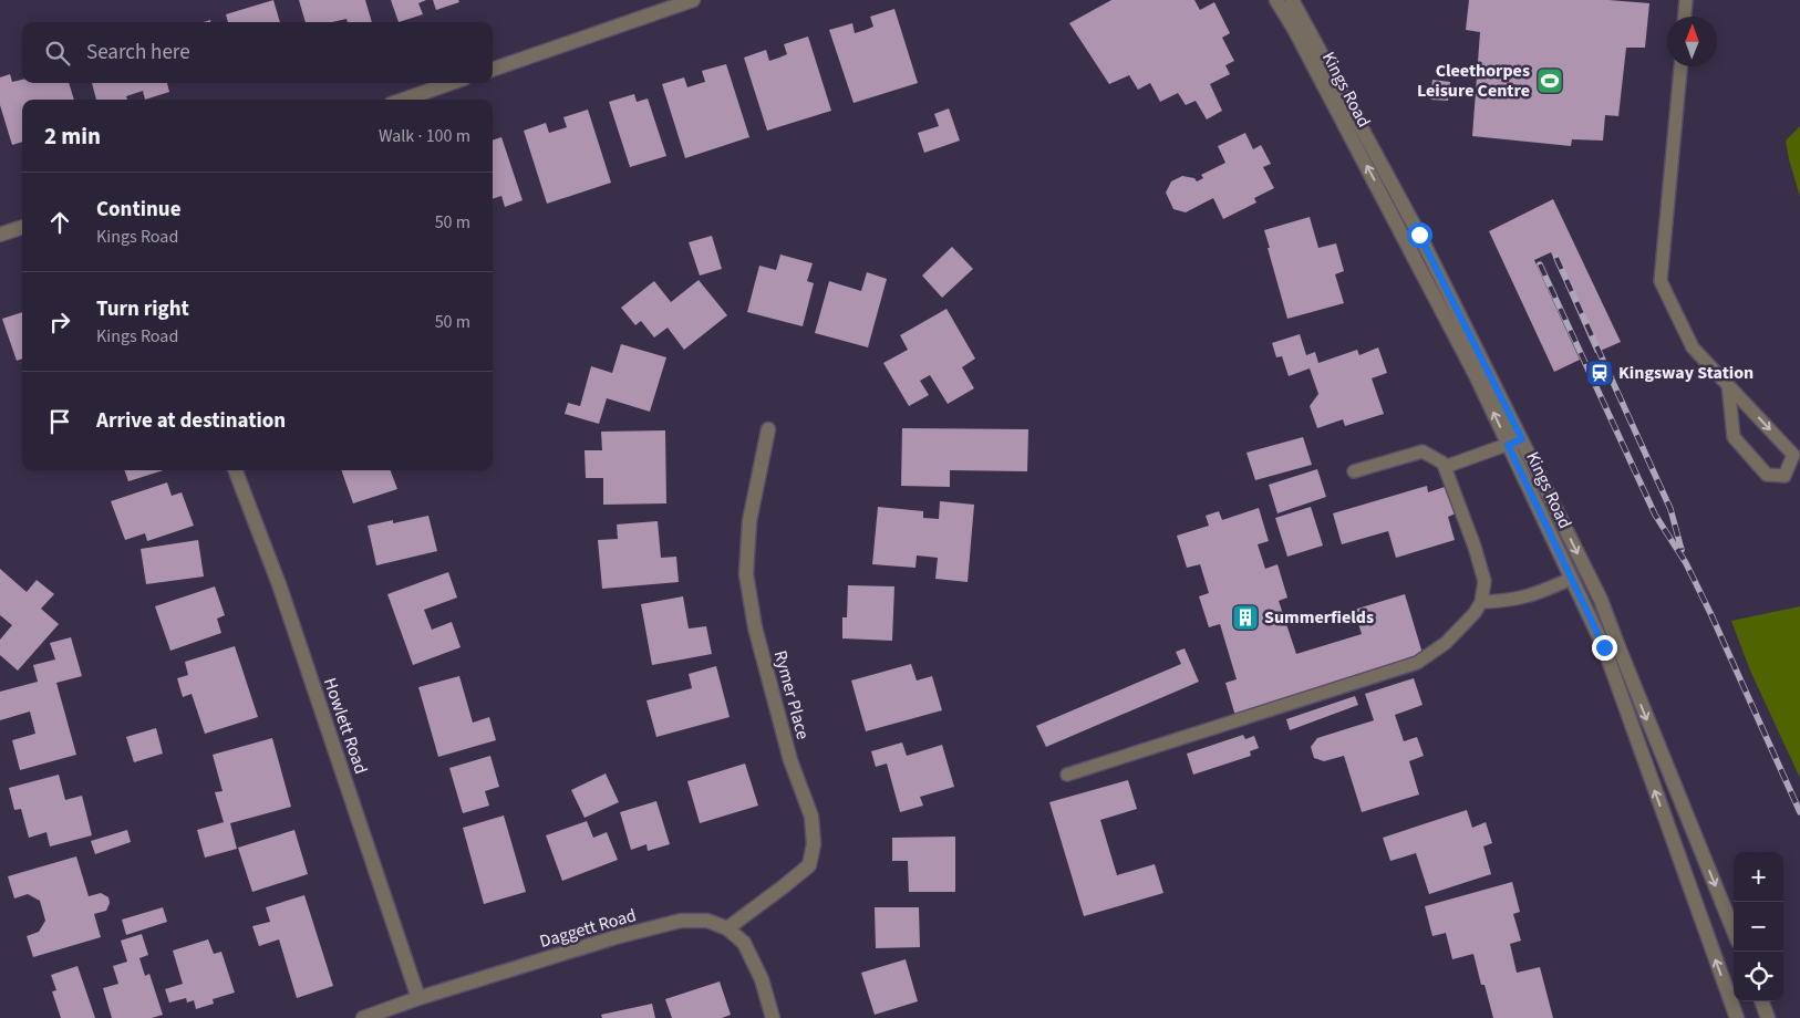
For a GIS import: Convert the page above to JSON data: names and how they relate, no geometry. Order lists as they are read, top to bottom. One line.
{"streets":{"street":["Kings Road","Rymer Place","Howlett Road","Daggett Road"]},"crossings":[["Rymer Place","Daggett Road"],["Howlett Road","Daggett Road"]],"places":{"sports":["Cleethorpes Leisure Centre"],"station":["Kingsway Station"],"building":["Summerfields"]},"north":"top","page":{"search":"Search here","heading":["2 min","Walk · 100 m"],"list":[["Continue","Kings Road","50 m"],["Turn right","Kings Road","50 m"],"Arrive at destination"],"map_buttons":["+","−"]}}
